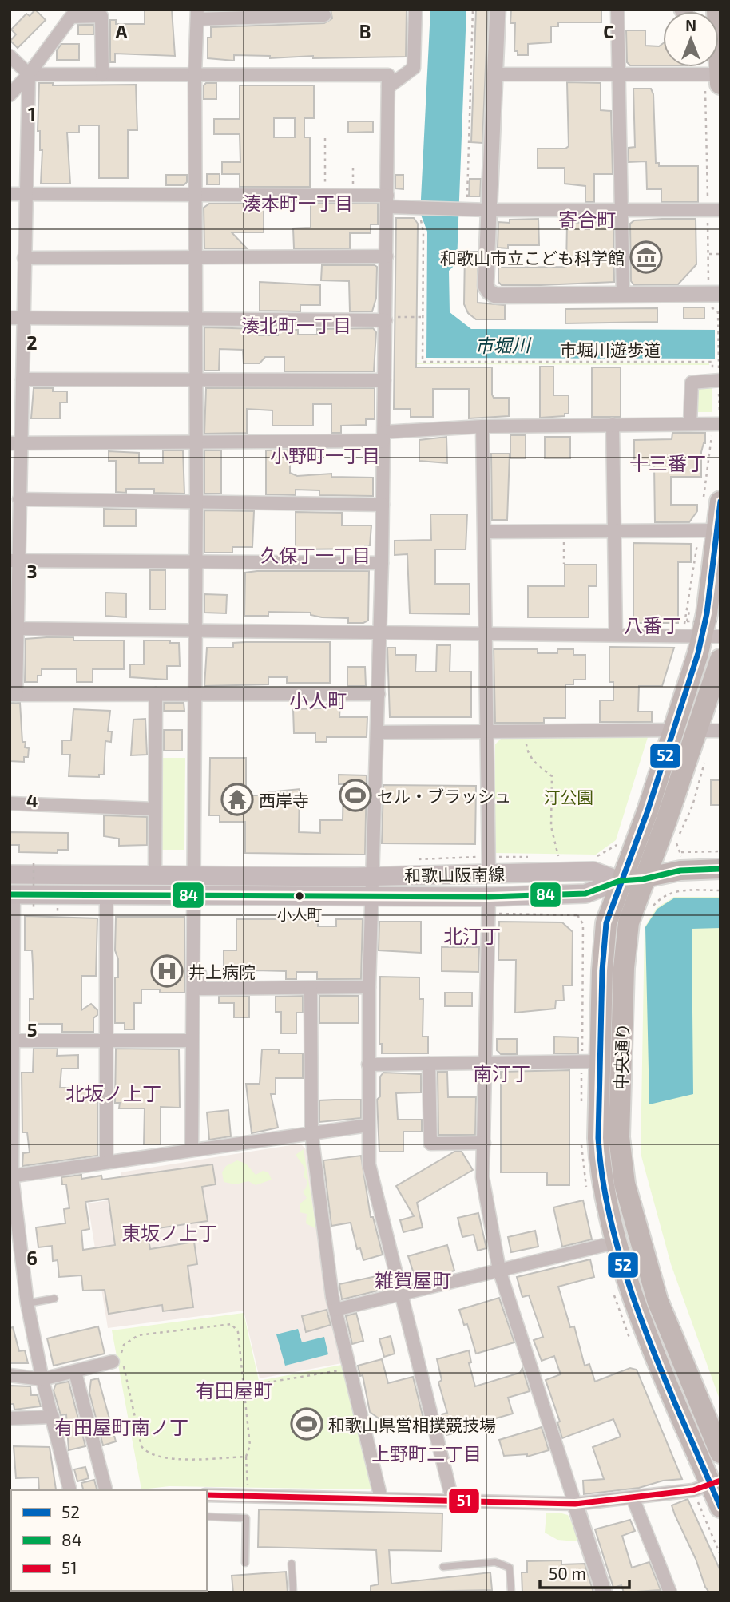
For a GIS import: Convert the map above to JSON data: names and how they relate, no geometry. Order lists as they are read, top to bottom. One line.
{"streets":{"highway":["中央通り"],"main road":["和歌山阪南線"],"path":["市堀川遊歩道"]},"crossings":[["和歌山阪南線","中央通り"]],"districts":["湊本町一丁目","寄合町","湊北町一丁目","小野町一丁目","十三番丁","久保丁一丁目","八番丁","小人町","北汀丁","南汀丁","北坂ノ上丁","東坂ノ上丁","雑賀屋町","有田屋町","有田屋町南ノ丁","上野町二丁目"],"water":["市堀川"],"parks":["汀公園"],"places":{"museum":["和歌山市立こども科学館"],"sports":["セル・ブラッシュ","和歌山県営相撲競技場"],"temple":["西岸寺"],"other":["小人町"],"hospital":["井上病院"]},"lines":["transit line 52","transit line 84","transit line 51"],"legend":["52","84","51"],"scale_bar":"50 m","north":"top","grid":{"columns":["A","B","C"],"rows":["1","2","3","4","5","6"]}}
